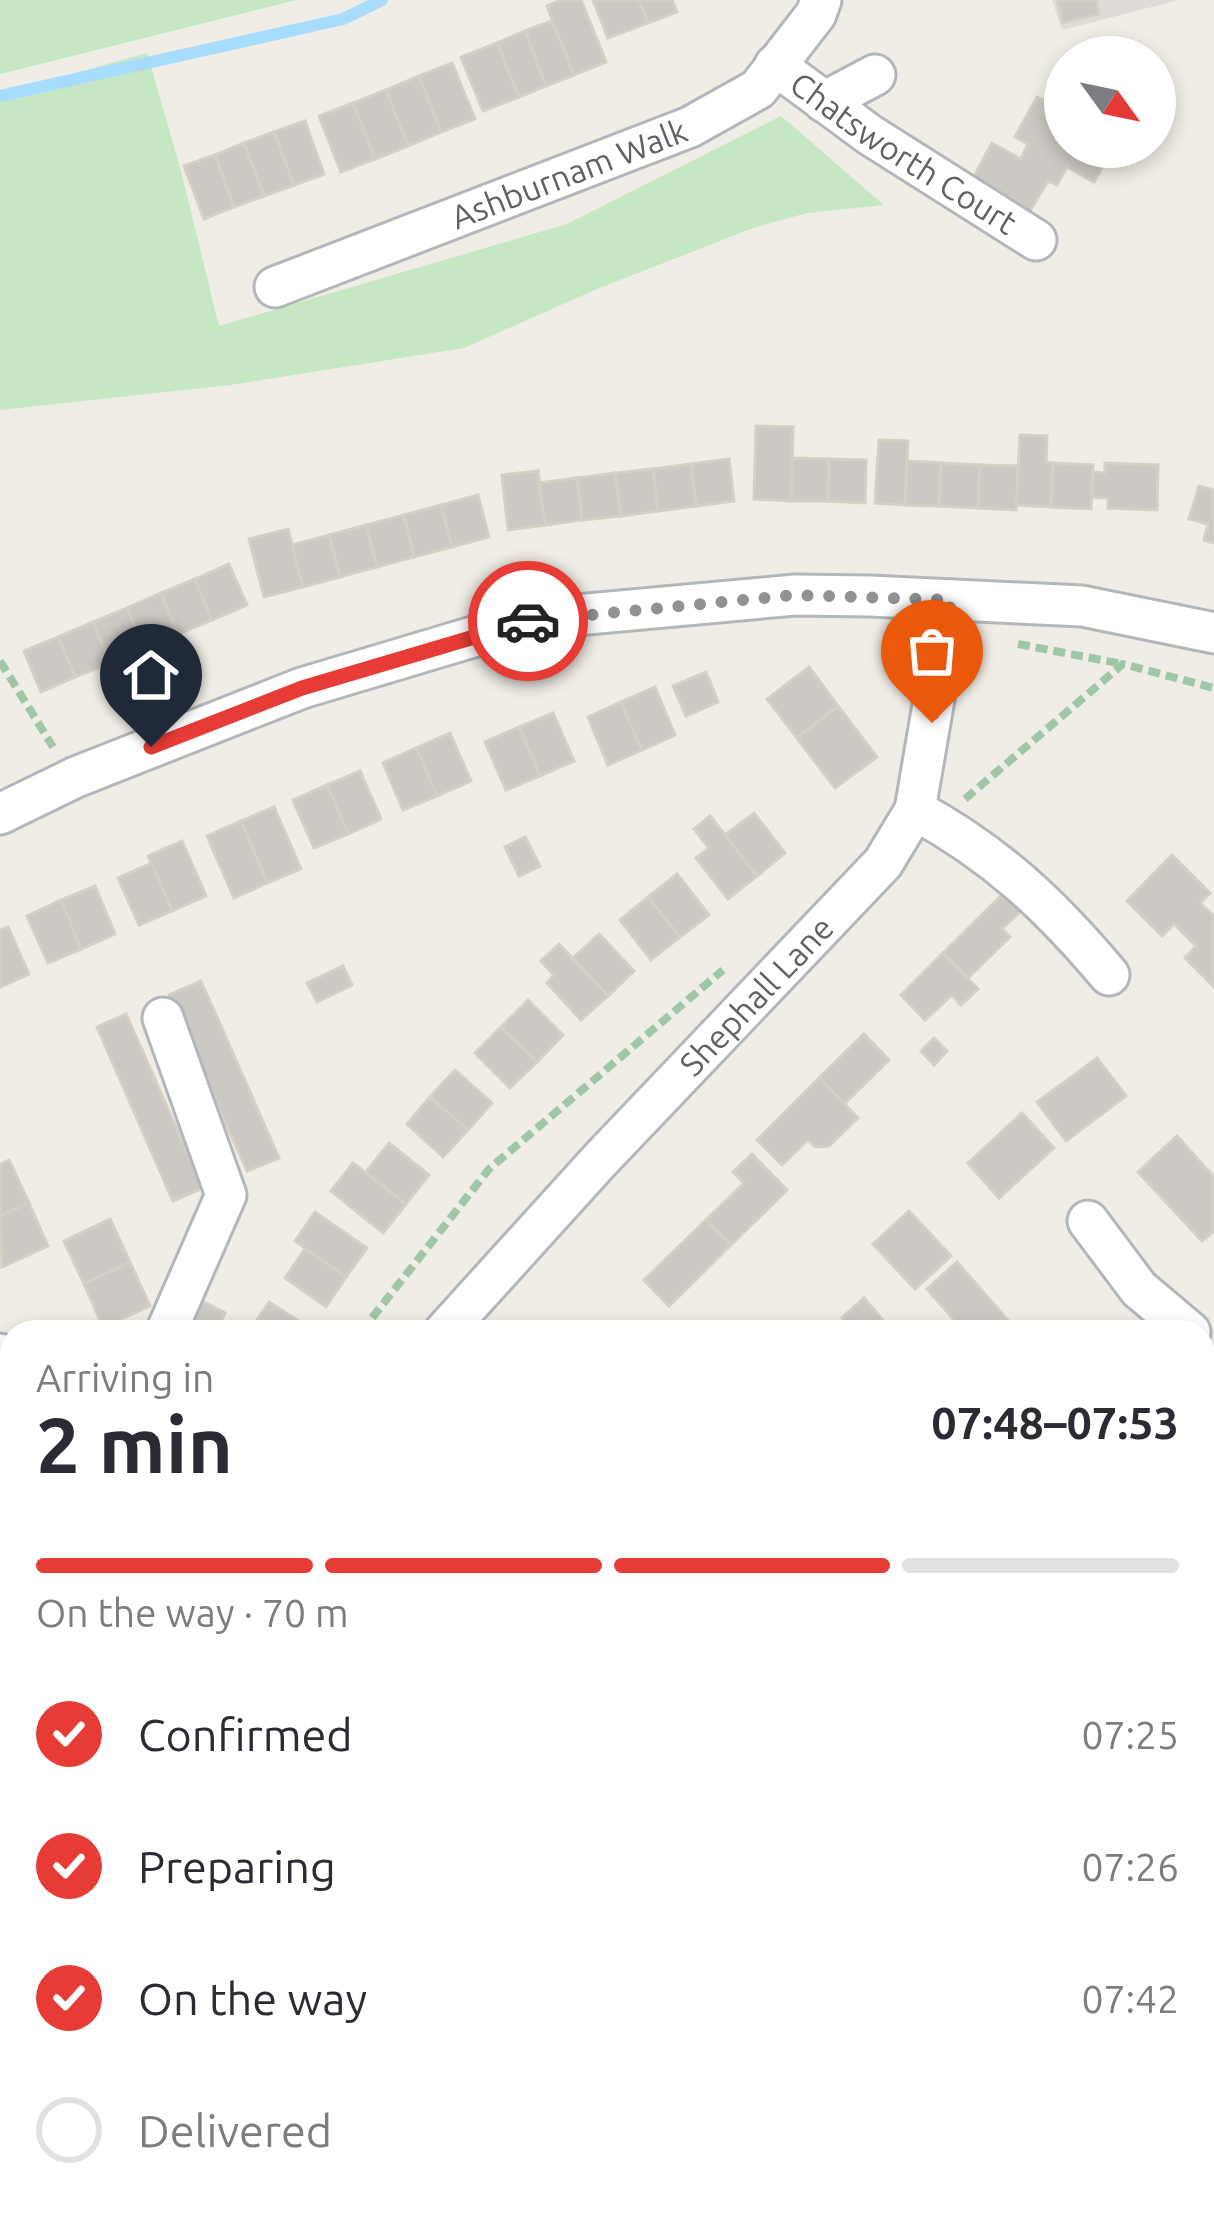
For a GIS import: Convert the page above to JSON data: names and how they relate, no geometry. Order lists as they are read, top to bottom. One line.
{"streets":{"street":["Chatsworth Court","Ashburnam Walk","Shephall Lane"]},"crossings":[["Chatsworth Court","Ashburnam Walk"]],"north":"bottom right","page":{"heading":["2 min","Arriving in","07:48–07:53"],"bar":"On the way · 70 m","list":[["Confirmed","07:25"],["Preparing","07:26"],["On the way","07:42"],"Delivered"]}}
